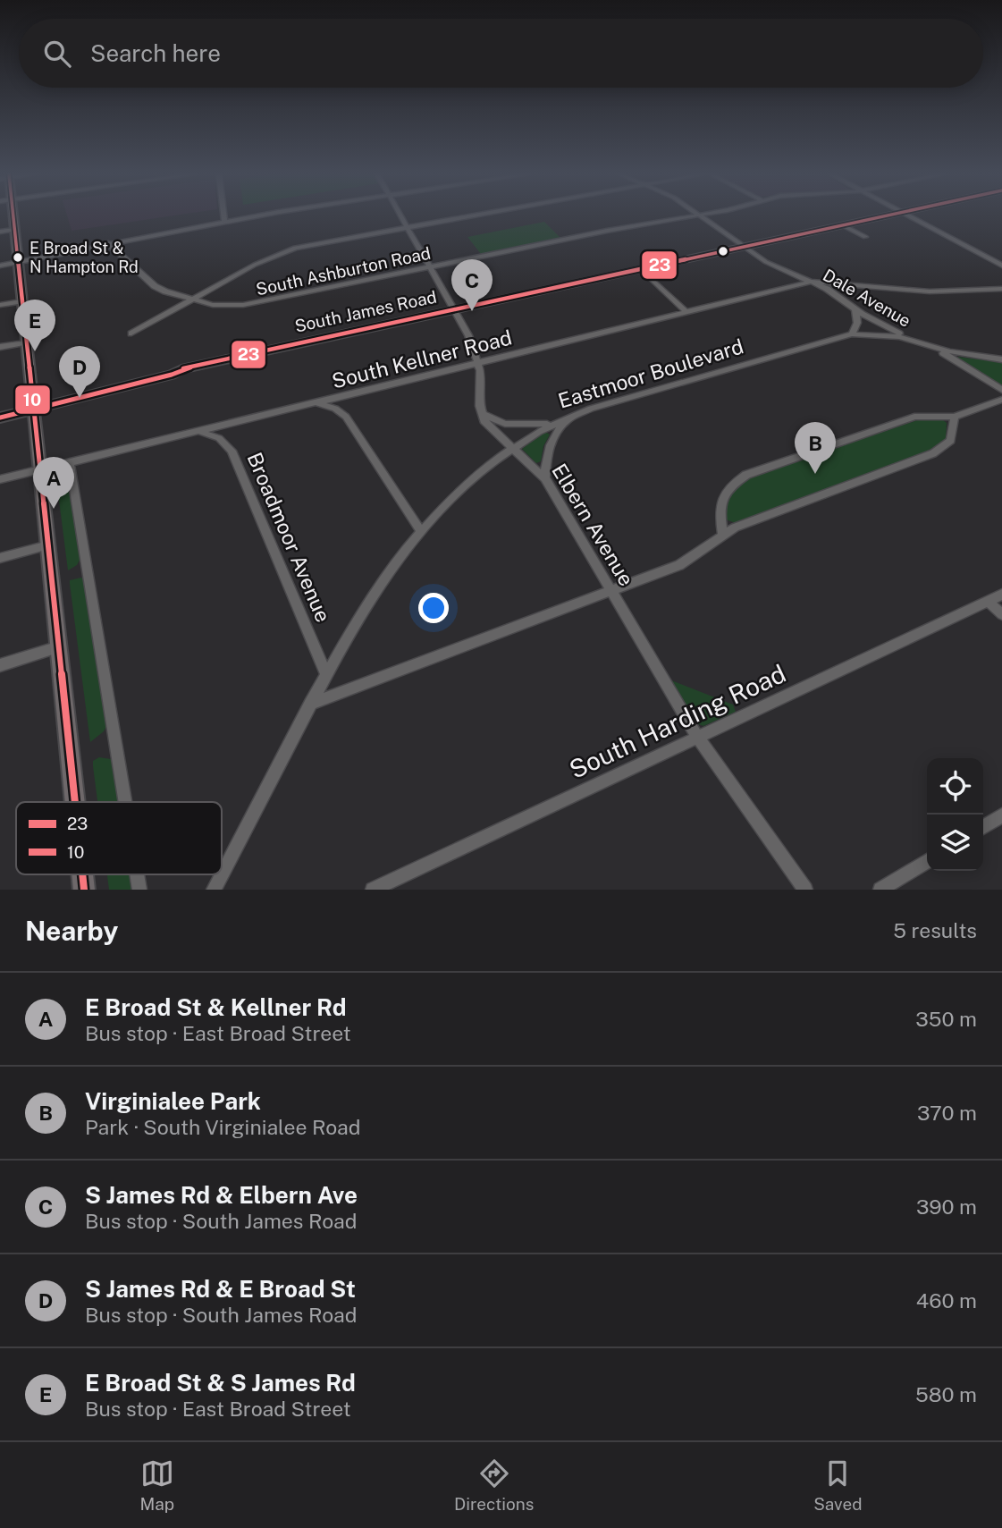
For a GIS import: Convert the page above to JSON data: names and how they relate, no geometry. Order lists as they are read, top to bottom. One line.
{"streets":{"main road":["South James Road"],"street":["South Ashburton Road","Dale Avenue","South Kellner Road","Eastmoor Boulevard","Elbern Avenue","Broadmoor Avenue","South Harding Road"]},"crossings":[["Dale Avenue","South James Road"],["Dale Avenue","South Kellner Road"],["Dale Avenue","Eastmoor Boulevard"],["South Kellner Road","Broadmoor Avenue"],["Eastmoor Boulevard","Elbern Avenue"],["Eastmoor Boulevard","Broadmoor Avenue"],["Elbern Avenue","South Harding Road"]],"places":["E Broad St & N Hampton Rd"],"lines":["transit line 23","transit line 10"],"legend":["23","10"],"page":{"search":"Search here","pins":["C","E","D","B","A"],"heading":["Nearby","5 results"],"list":[{"mark":"A","name":"E Broad St & Kellner Rd","note":"Bus stop · East Broad Street","value":"350 m"},{"mark":"B","name":"Virginialee Park","note":"Park · South Virginialee Road","value":"370 m"},{"mark":"C","name":"S James Rd & Elbern Ave","note":"Bus stop · South James Road","value":"390 m"},{"mark":"D","name":"S James Rd & E Broad St","note":"Bus stop · South James Road","value":"460 m"},{"mark":"E","name":"E Broad St & S James Rd","note":"Bus stop · East Broad Street","value":"580 m"}],"nav":["Map","Directions","Saved"]}}
